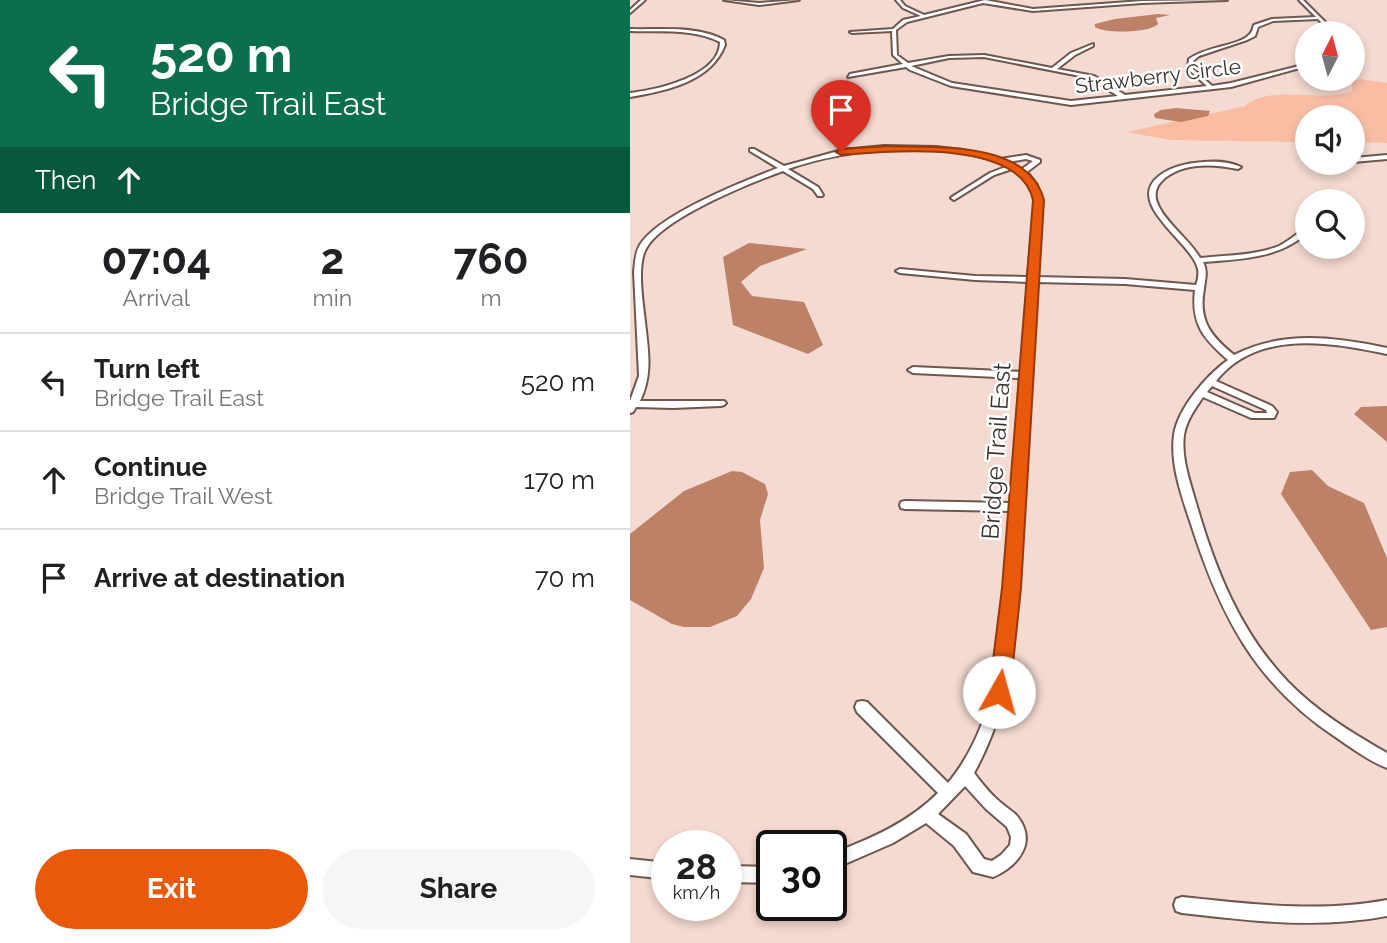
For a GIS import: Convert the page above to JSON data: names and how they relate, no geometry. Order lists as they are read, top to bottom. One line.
{"streets":{"street":["Strawberry Circle","Bridge Trail East"]},"north":"top","page":{"turn":["520 m","Bridge Trail East"],"then":"Then","eta":["07:04","Arrival","2","min","760","m"],"list":[{"name":"Turn left","note":"Bridge Trail East","value":"520 m"},{"name":"Continue","note":"Bridge Trail West","value":"170 m"},{"name":"Arrive at destination","value":"70 m"}],"speed":"28 km/h","limit":"30","buttons":["Exit","Share"]}}
